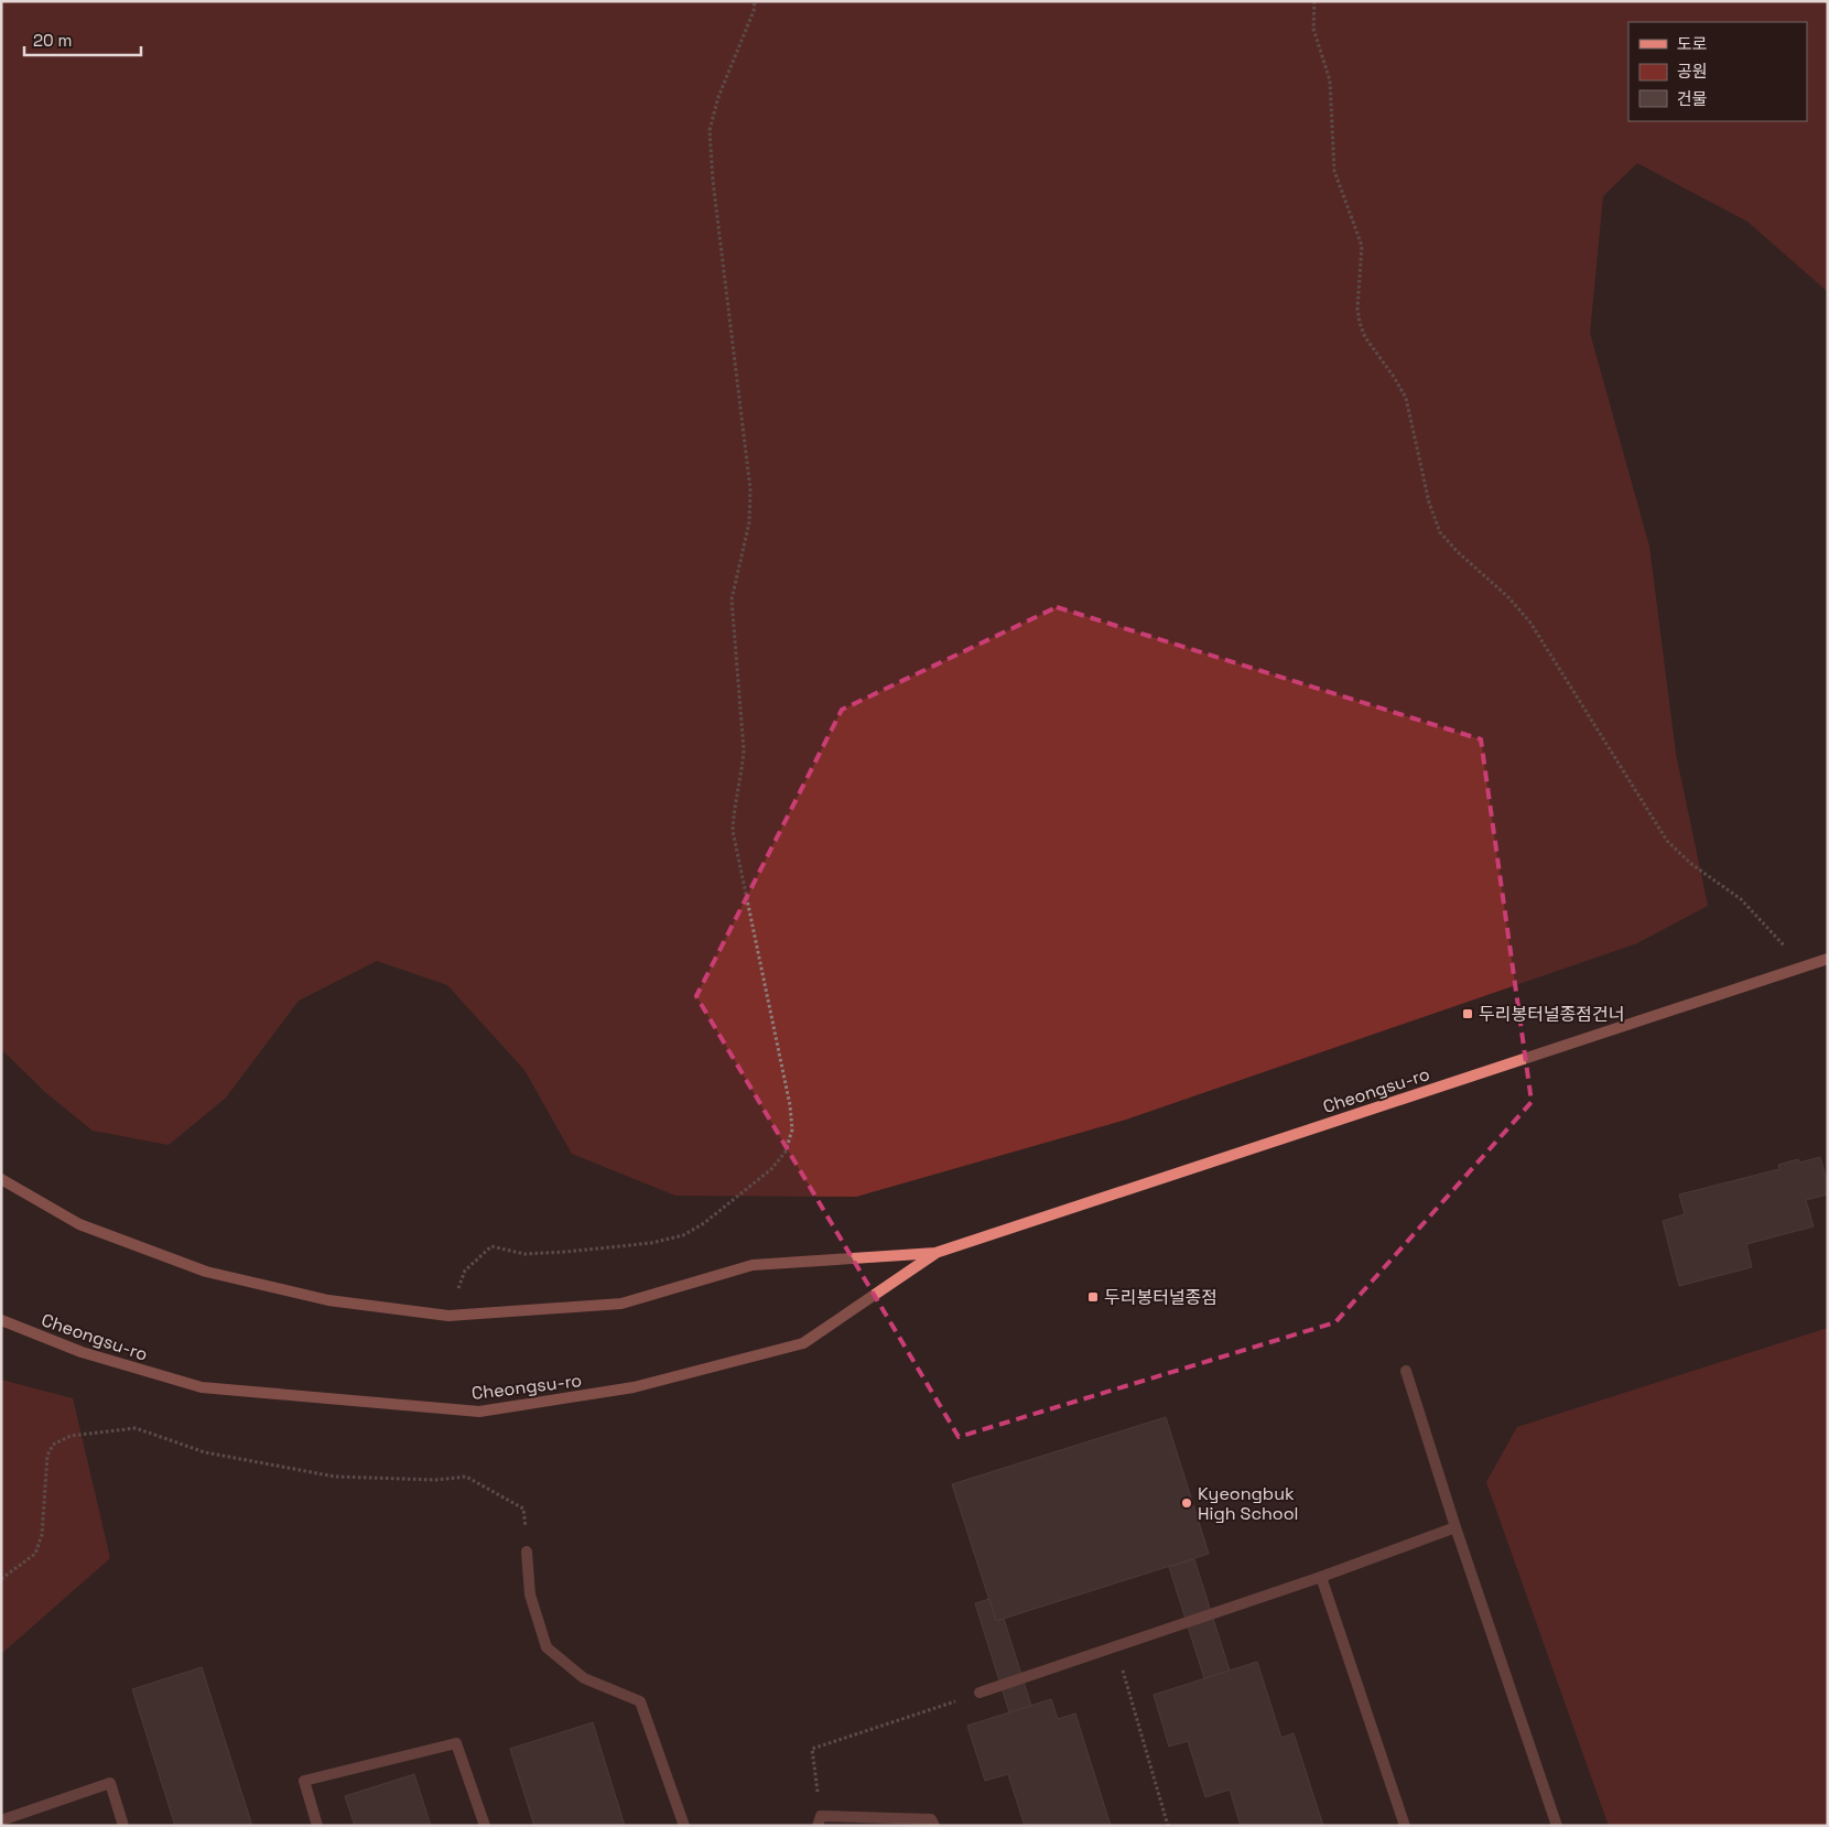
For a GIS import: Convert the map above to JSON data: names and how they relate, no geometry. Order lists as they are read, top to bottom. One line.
{"streets":{"main road":["Cheongsu-ro"]},"places":{"transit":["두리봉터널종점건너","두리봉터널종점"],"other":["Kyeongbuk High School"]},"legend":["도로","공원","건물"],"scale_bar":"20 m"}
